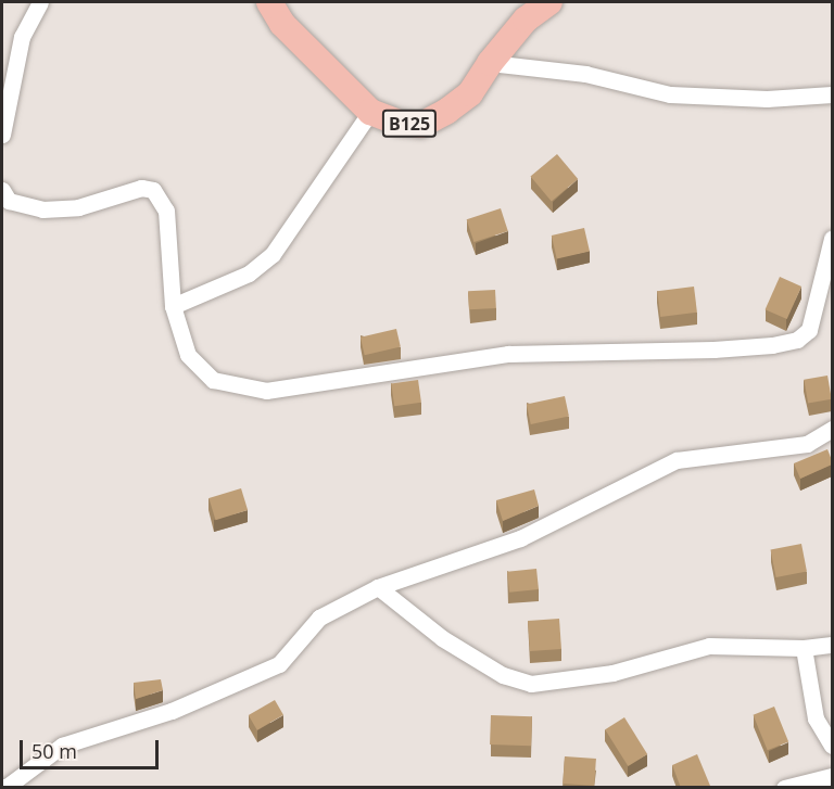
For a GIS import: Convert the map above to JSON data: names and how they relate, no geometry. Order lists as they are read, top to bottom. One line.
{"streets":{"main road":["B125"]},"scale_bar":"50 m"}
